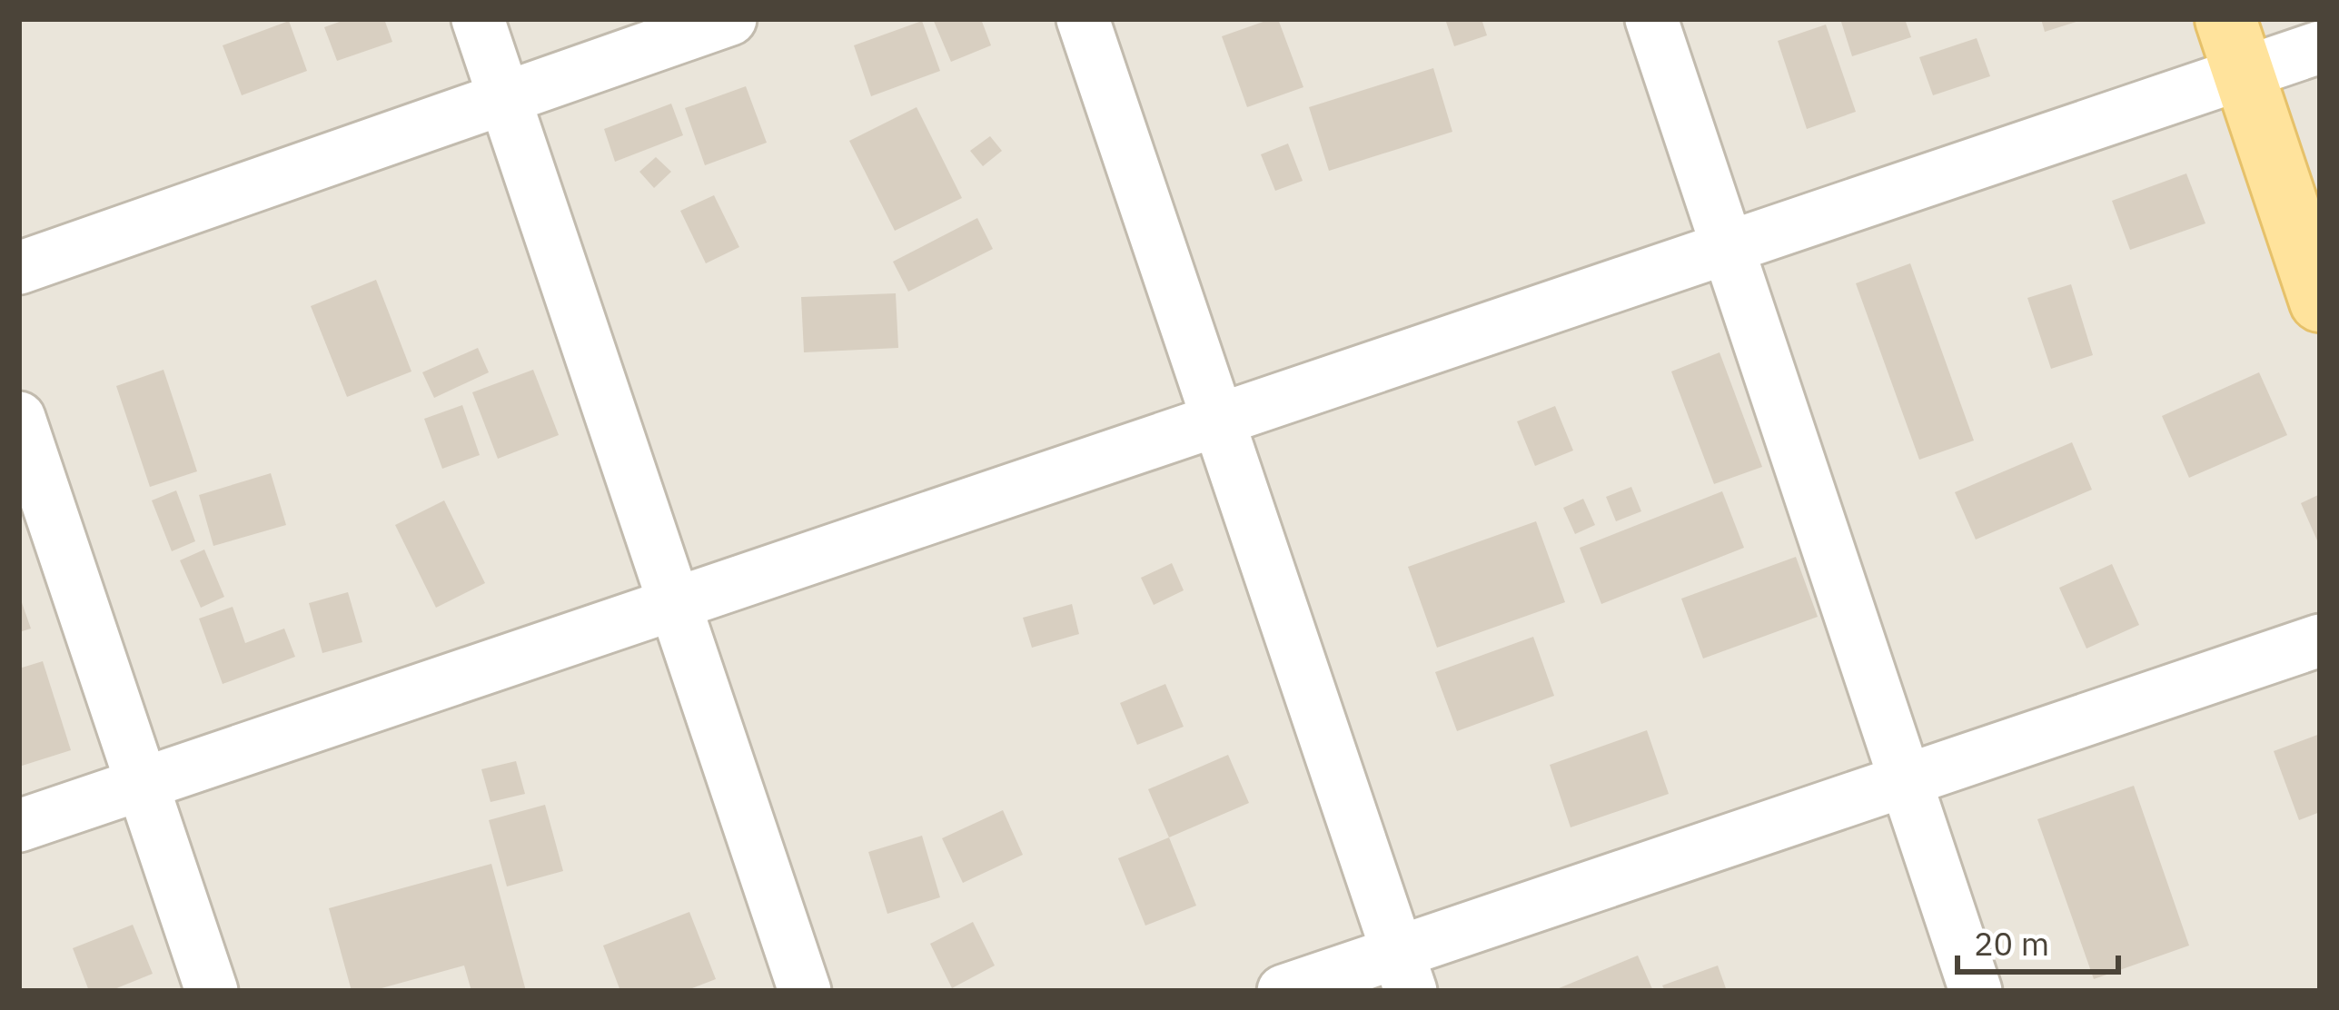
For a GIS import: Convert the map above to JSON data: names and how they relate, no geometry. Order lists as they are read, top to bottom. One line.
{"scale_bar":"20 m"}
